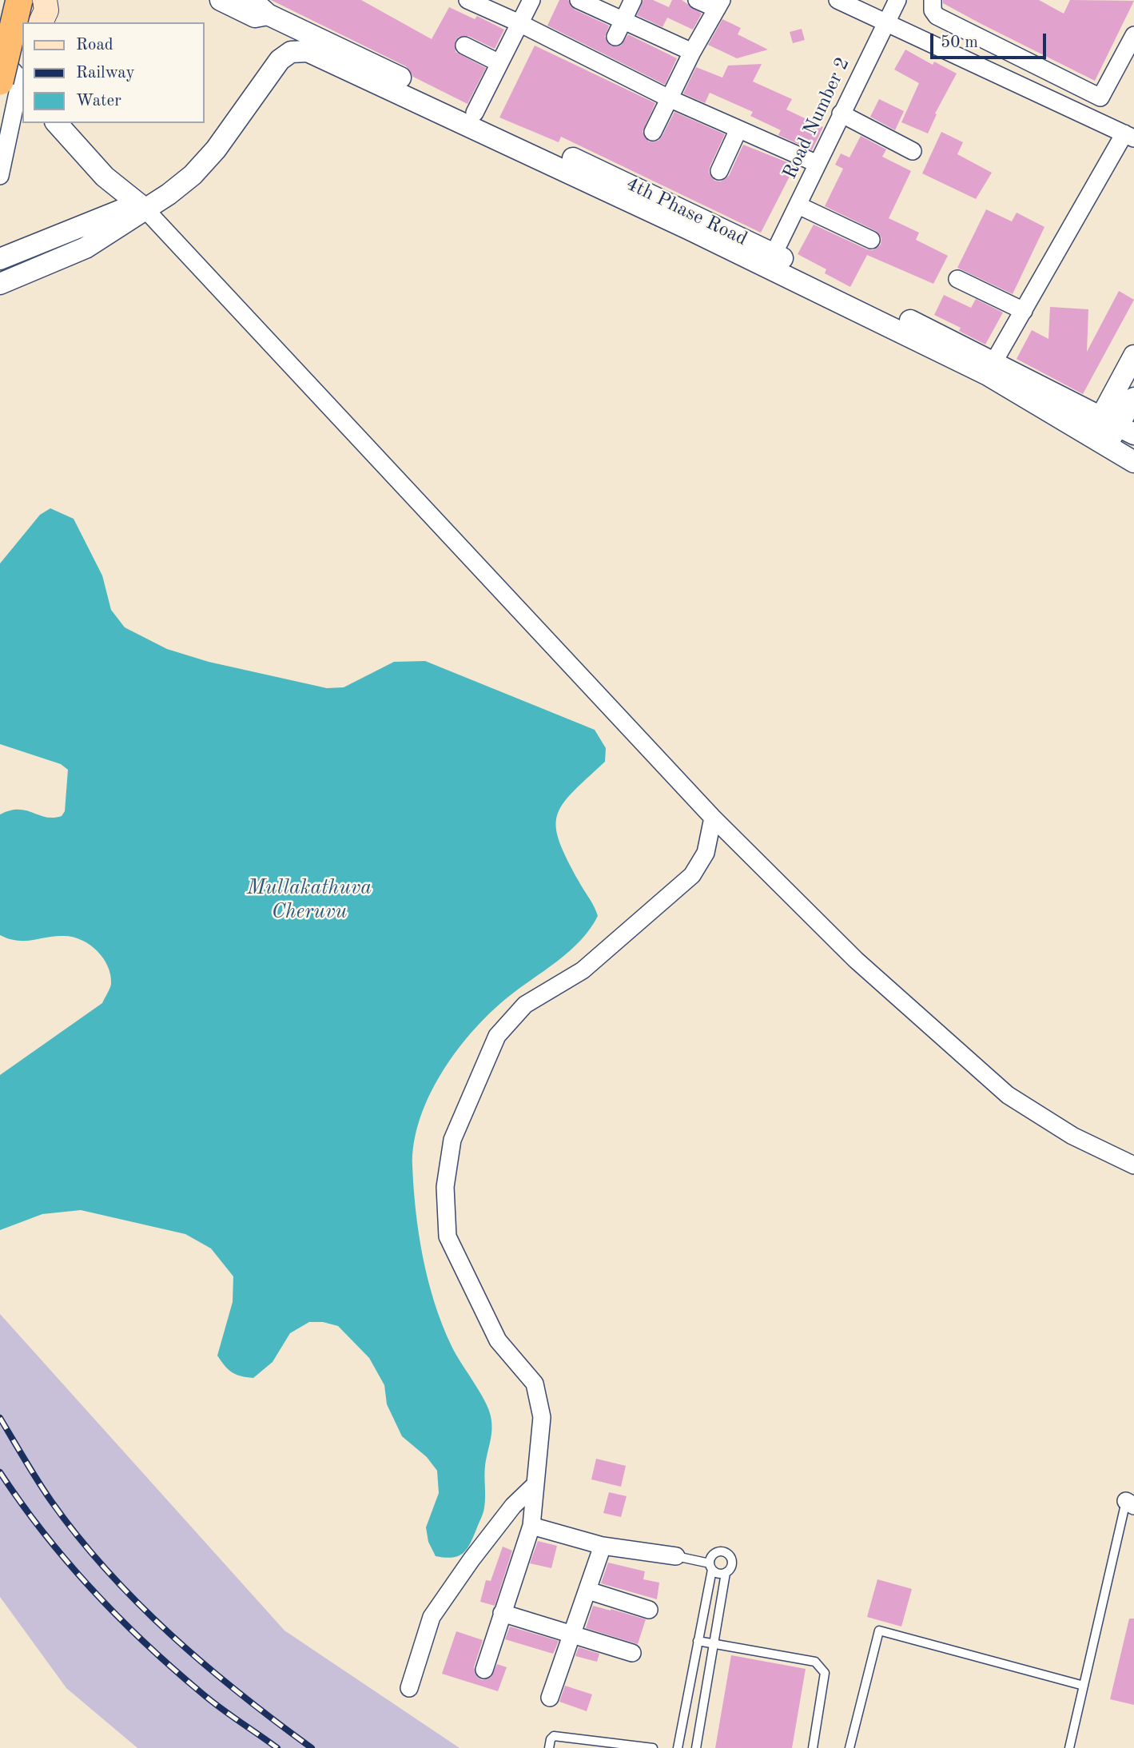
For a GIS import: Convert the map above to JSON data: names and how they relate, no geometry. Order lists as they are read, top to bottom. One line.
{"streets":{"street":["Road Number 2","4th Phase Road"]},"crossings":[["Road Number 2","4th Phase Road"]],"water":["Mullakathuva Cheruvu"],"legend":["Road","Railway","Water"],"scale_bar":"50 m"}
